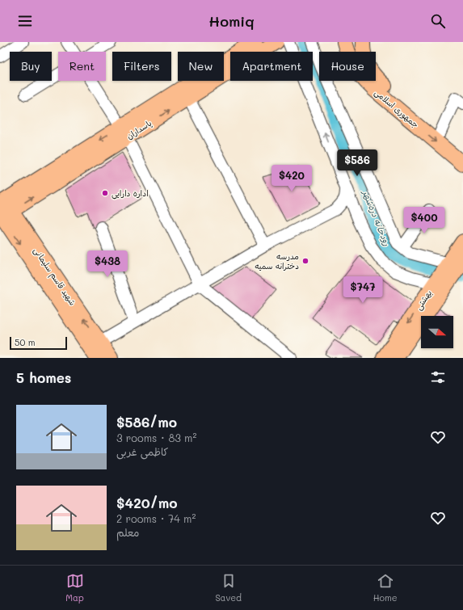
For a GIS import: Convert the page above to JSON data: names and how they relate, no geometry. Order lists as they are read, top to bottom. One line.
{"streets":{"main road":["جمهوری اسلامی","پاسداران","شهید قاسم سلیمانی","بهشتی"]},"crossings":[["پاسداران","شهید قاسم سلیمانی"]],"water":["رودخانه دره‌شهر"],"places":["اداره دارایی","مدرسه دخترانه سمیه"],"scale_bar":"50 m","north":"right","page":{"header":"Homiq","chip":["Buy","Rent","Filters","New","Apartment","House"],"price":["$586","$420","$400","$438","$747"],"scale":"50 m","heading":"5 homes","list":[{"name":"$586/mo","note":"3 rooms · 83 m² · کاظمی غربی"},{"name":"$420/mo","note":"2 rooms · 74 m² · معلم"}],"tabs":["Map","Saved","Home"]}}
